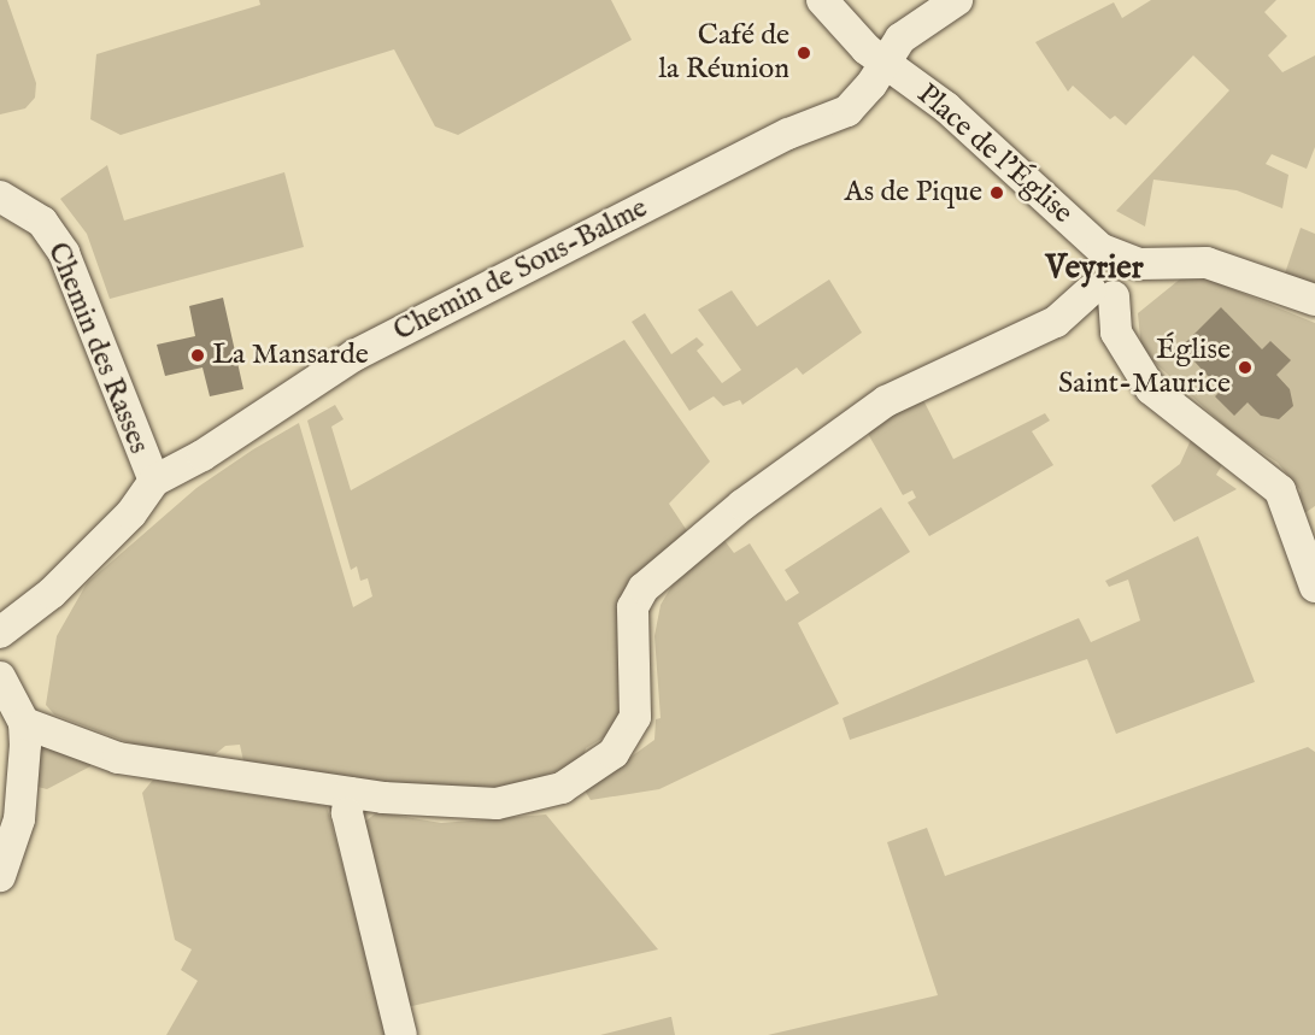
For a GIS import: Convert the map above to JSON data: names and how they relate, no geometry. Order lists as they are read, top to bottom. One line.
{"streets":{"street":["Place de l'Église","Chemin de Sous-Balme","Chemin des Rasses"]},"crossings":[["Place de l'Église","Chemin de Sous-Balme"],["Chemin de Sous-Balme","Chemin des Rasses"]],"districts":["Veyrier"],"places":["Café de la Réunion","As de Pique","La Mansarde","Église Saint-Maurice"]}
